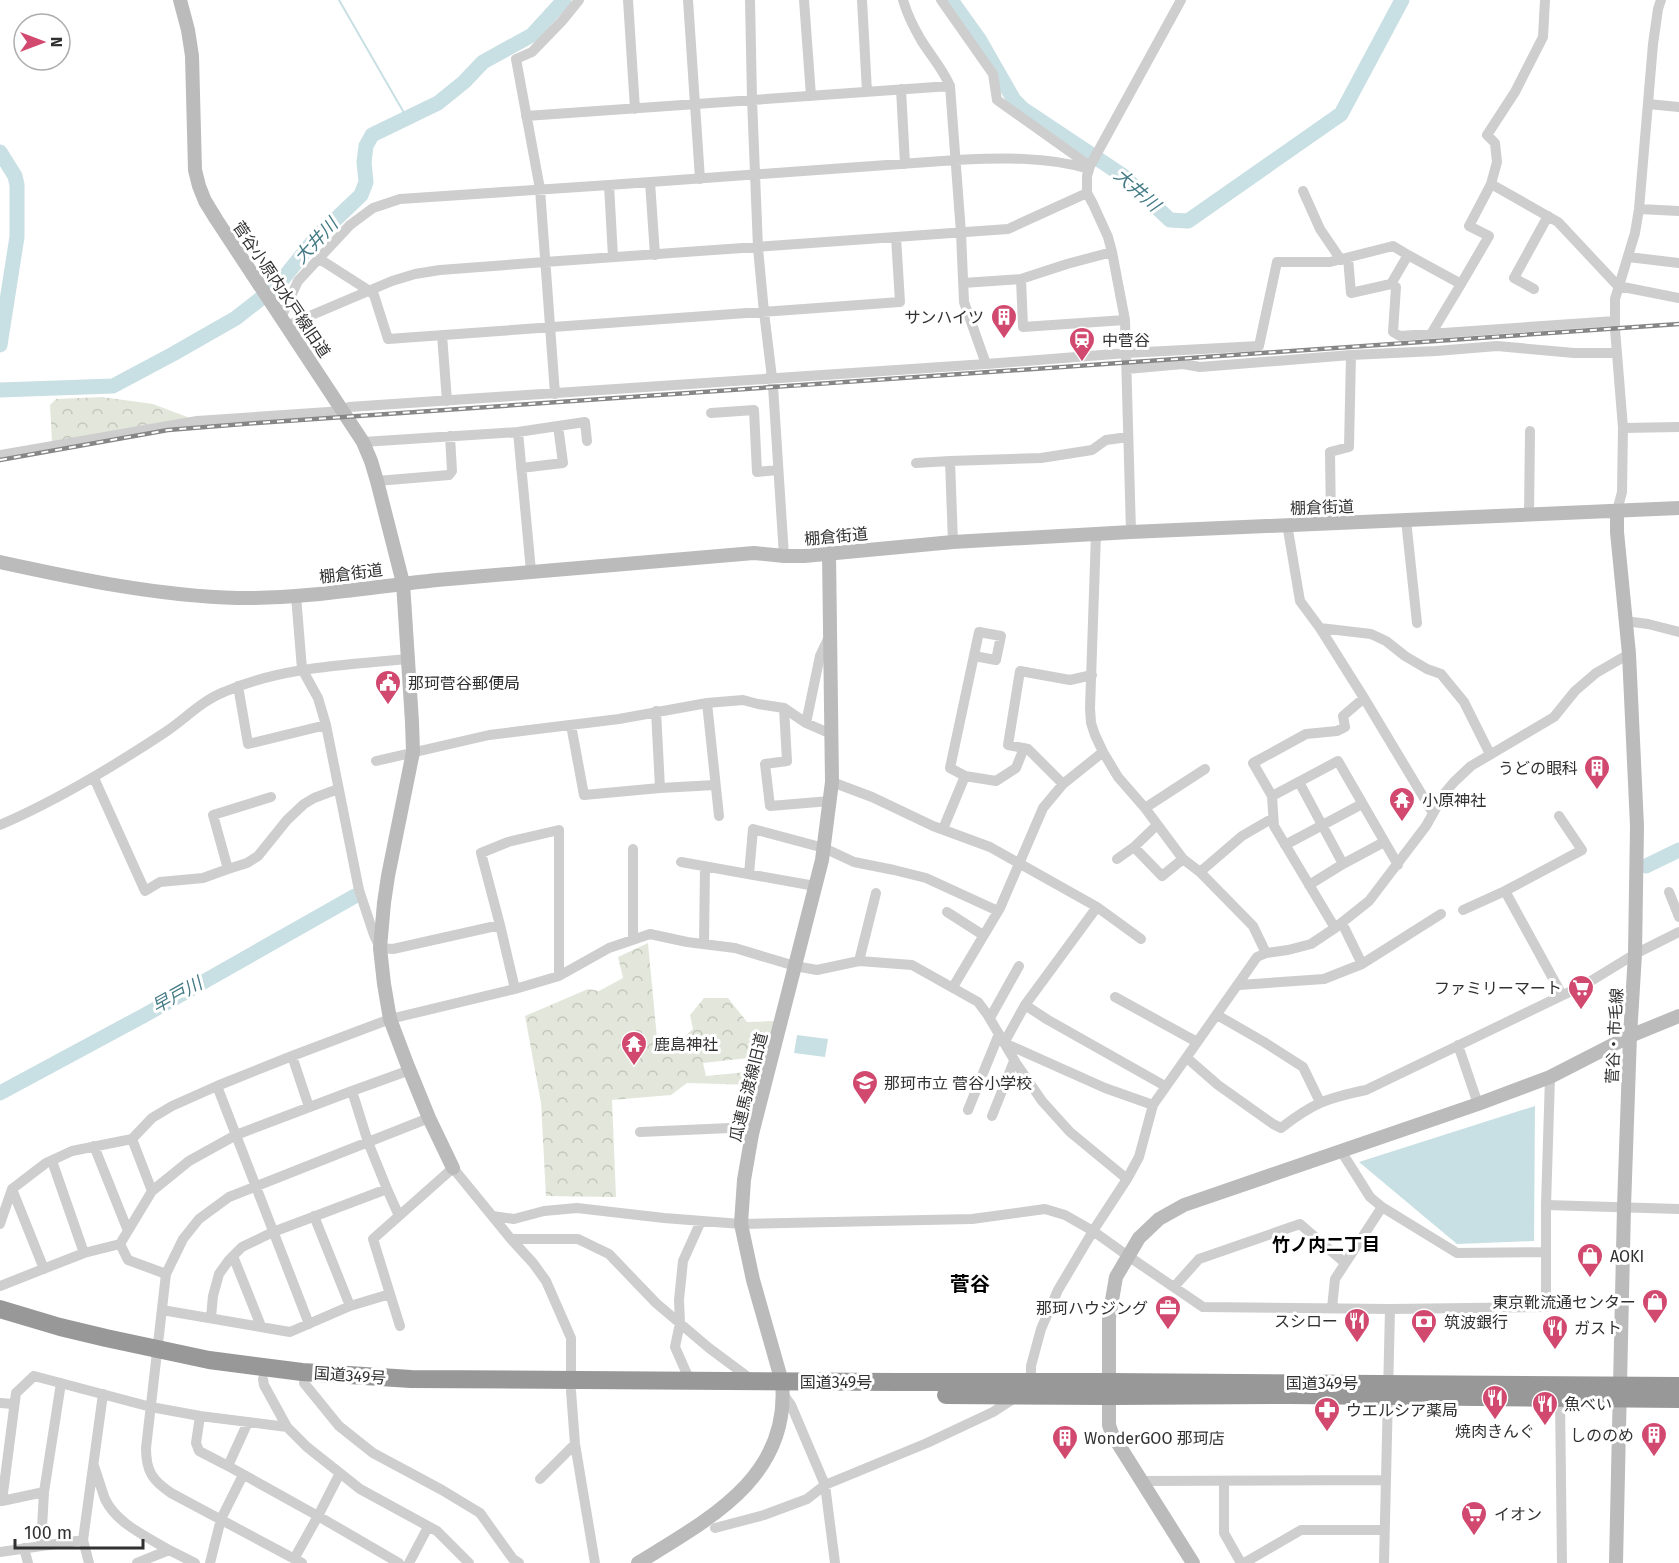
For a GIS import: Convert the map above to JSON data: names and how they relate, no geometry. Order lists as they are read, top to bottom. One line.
{"streets":{"highway":["国道349号"],"street":["菅谷小原内水戸線旧道","棚倉街道","菅谷・市毛線","瓜連馬渡線旧道"]},"crossings":[["菅谷小原内水戸線旧道","棚倉街道"],["棚倉街道","菅谷・市毛線"],["棚倉街道","瓜連馬渡線旧道"],["菅谷・市毛線","国道349号"],["瓜連馬渡線旧道","国道349号"]],"districts":["竹ノ内二丁目","菅谷"],"water":["大井川","早戸川"],"places":{"building":["サンハイツ","うどの眼科","しののめ","WonderGOO 那珂店"],"station":["中菅谷"],"public building":["那珂菅谷郵便局"],"temple":["小原神社","鹿島神社"],"supermarket":["ファミリーマート","イオン"],"school or university":["那珂市立 菅谷小学校"],"shop":["AOKI","東京靴流通センター"],"office":["那珂ハウジング"],"restaurant":["スシロー","ガスト","焼肉きんぐ","魚べい"],"bank":["筑波銀行"],"pharmacy":["ウエルシア薬局"]},"scale_bar":"100 m","north":"right"}
